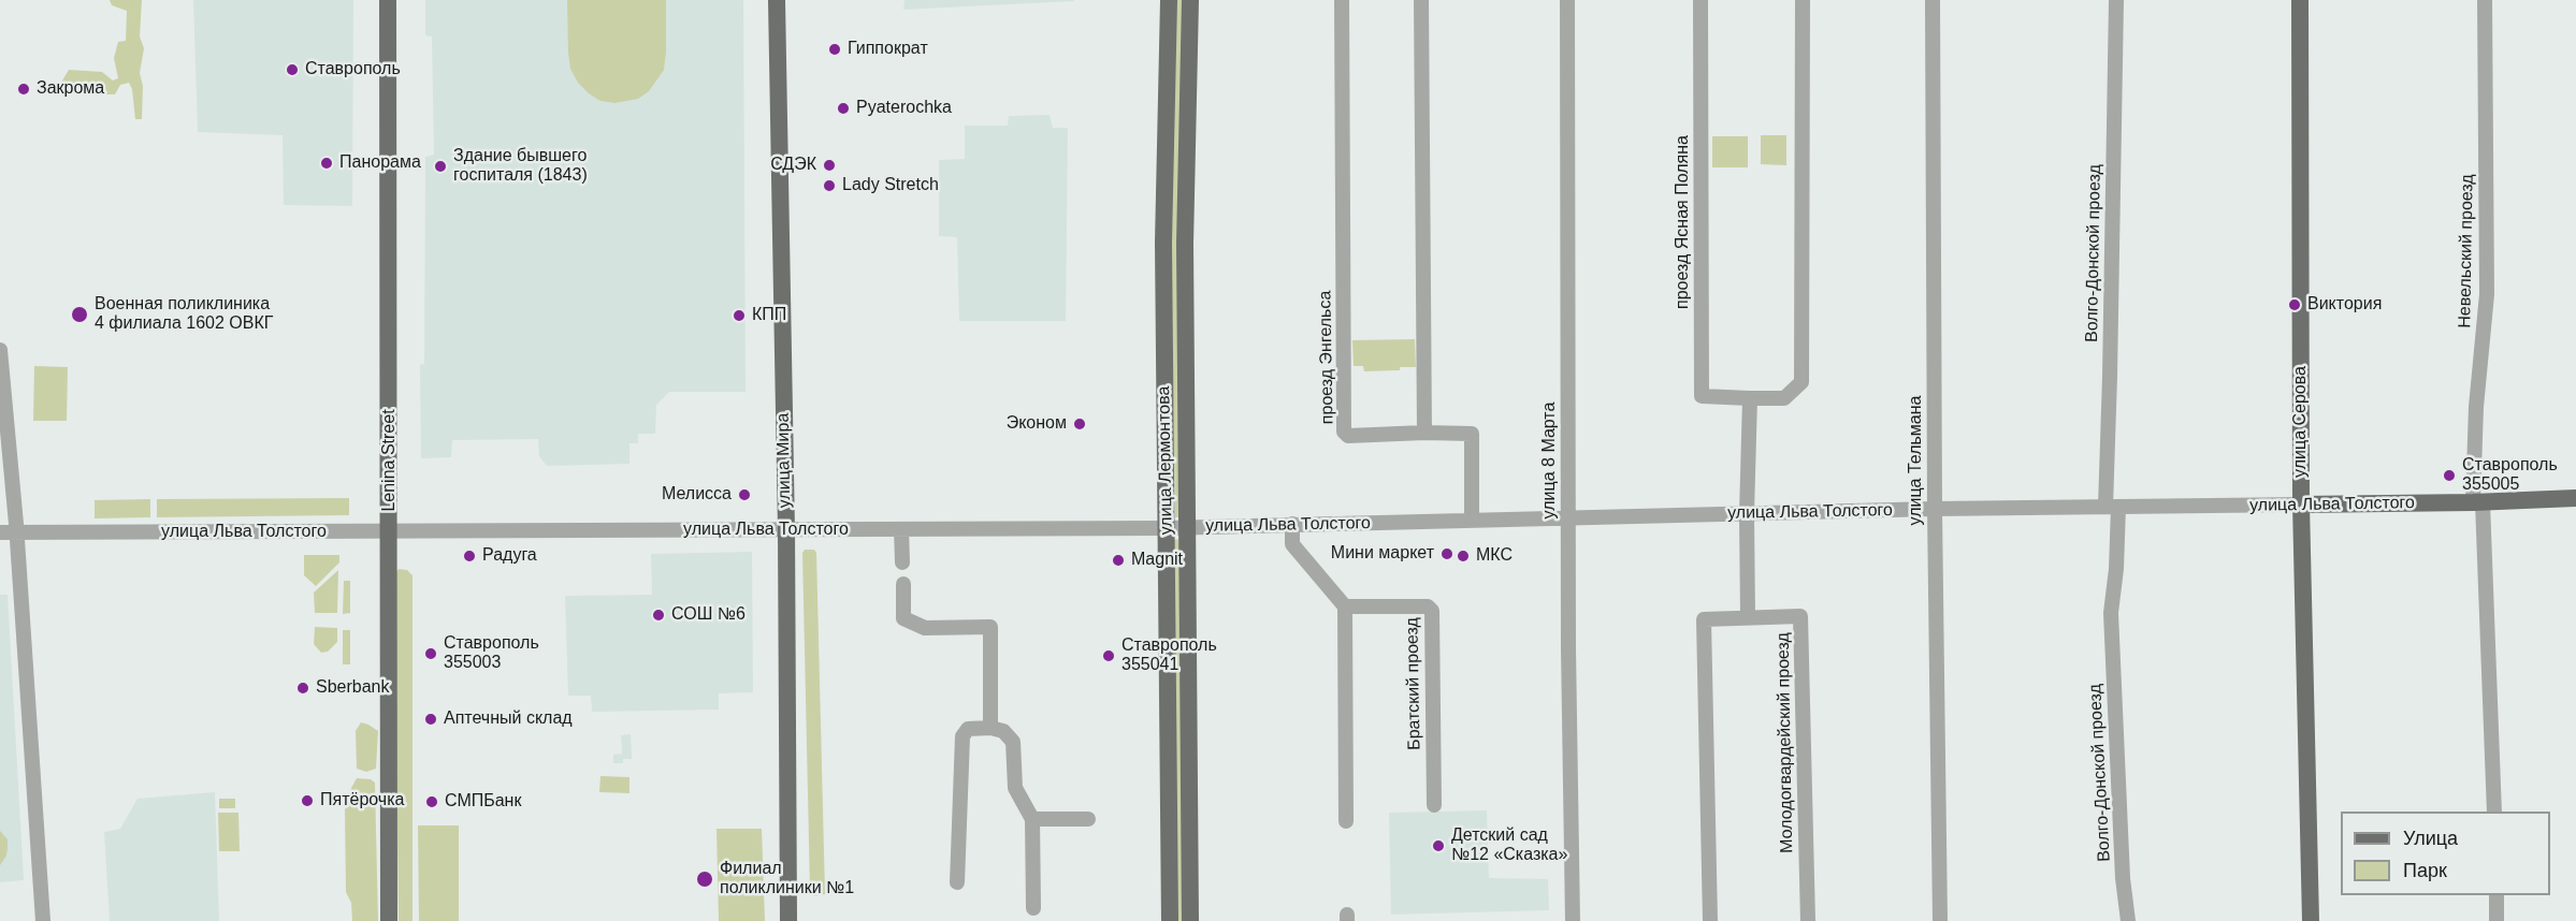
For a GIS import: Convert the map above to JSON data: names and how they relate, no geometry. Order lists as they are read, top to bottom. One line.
{"streets":{"main road":["улица Серова","Lenina Street","улица Мира","улица Лермонтова","улица Льва Толстого"],"street":["проезд Ясная Поляна","Невельский проезд","Волго-Донской проезд","проезд Энгельса","улица 8 Марта","улица Тельмана","Братский проезд","Молодогвардейский проезд"]},"crossings":[["Невельский проезд","улица Льва Толстого"],["Волго-Донской проезд","улица Льва Толстого"],["улица Серова","улица Льва Толстого"],["Lenina Street","улица Льва Толстого"],["улица Мира","улица Льва Толстого"],["улица Лермонтова","улица Льва Толстого"],["улица 8 Марта","улица Льва Толстого"],["улица Тельмана","улица Льва Толстого"]],"places":["Гиппократ","Ставрополь","Закрома","Pyaterochka","Панорама","СДЭК","Здание бывшего госпиталя (1843)","Lady Stretch","Виктория","Военная поликлиника 4 филиала 1602 ОВКГ","КПП","Эконом","Ставрополь 355005","Мелисса","Мини маркет","Радуга","МКС","Magnit","СОШ №6","Ставрополь 355003","Ставрополь 355041","Sberbank","Аптечный склад","Пятёрочка","СМПБанк","Детский сад №12 «Сказка»","Филиал поликлиники №1"],"legend":["Улица","Парк"]}
